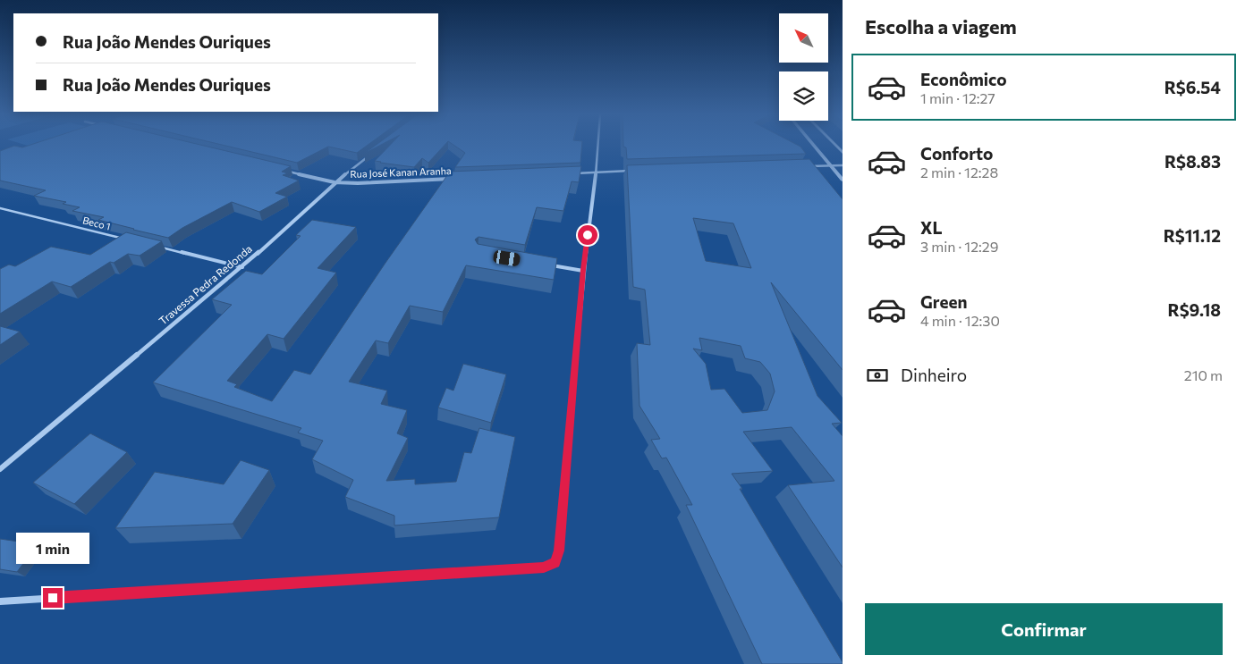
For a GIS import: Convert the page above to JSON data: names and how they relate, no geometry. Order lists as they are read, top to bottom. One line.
{"streets":{"street":["Rua José Kanan Aranha","Travessa Pedra Redonda"],"lane":["Beco 1"]},"crossings":[["Rua José Kanan Aranha","Travessa Pedra Redonda"]],"north":"top left","page":{"heading":"Escolha a viagem","banner":["Rua João Mendes Ouriques","Rua João Mendes Ouriques"],"list":[{"name":"Econômico","note":"1 min · 12:27","value":"R$6.54"},{"name":"Conforto","note":"2 min · 12:28","value":"R$8.83"},{"name":"XL","note":"3 min · 12:29","value":"R$11.12"},{"name":"Green","note":"4 min · 12:30","value":"R$9.18"}],"pay":["Dinheiro","210 m"],"bubble":"1 min","buttons":"Confirmar"}}
